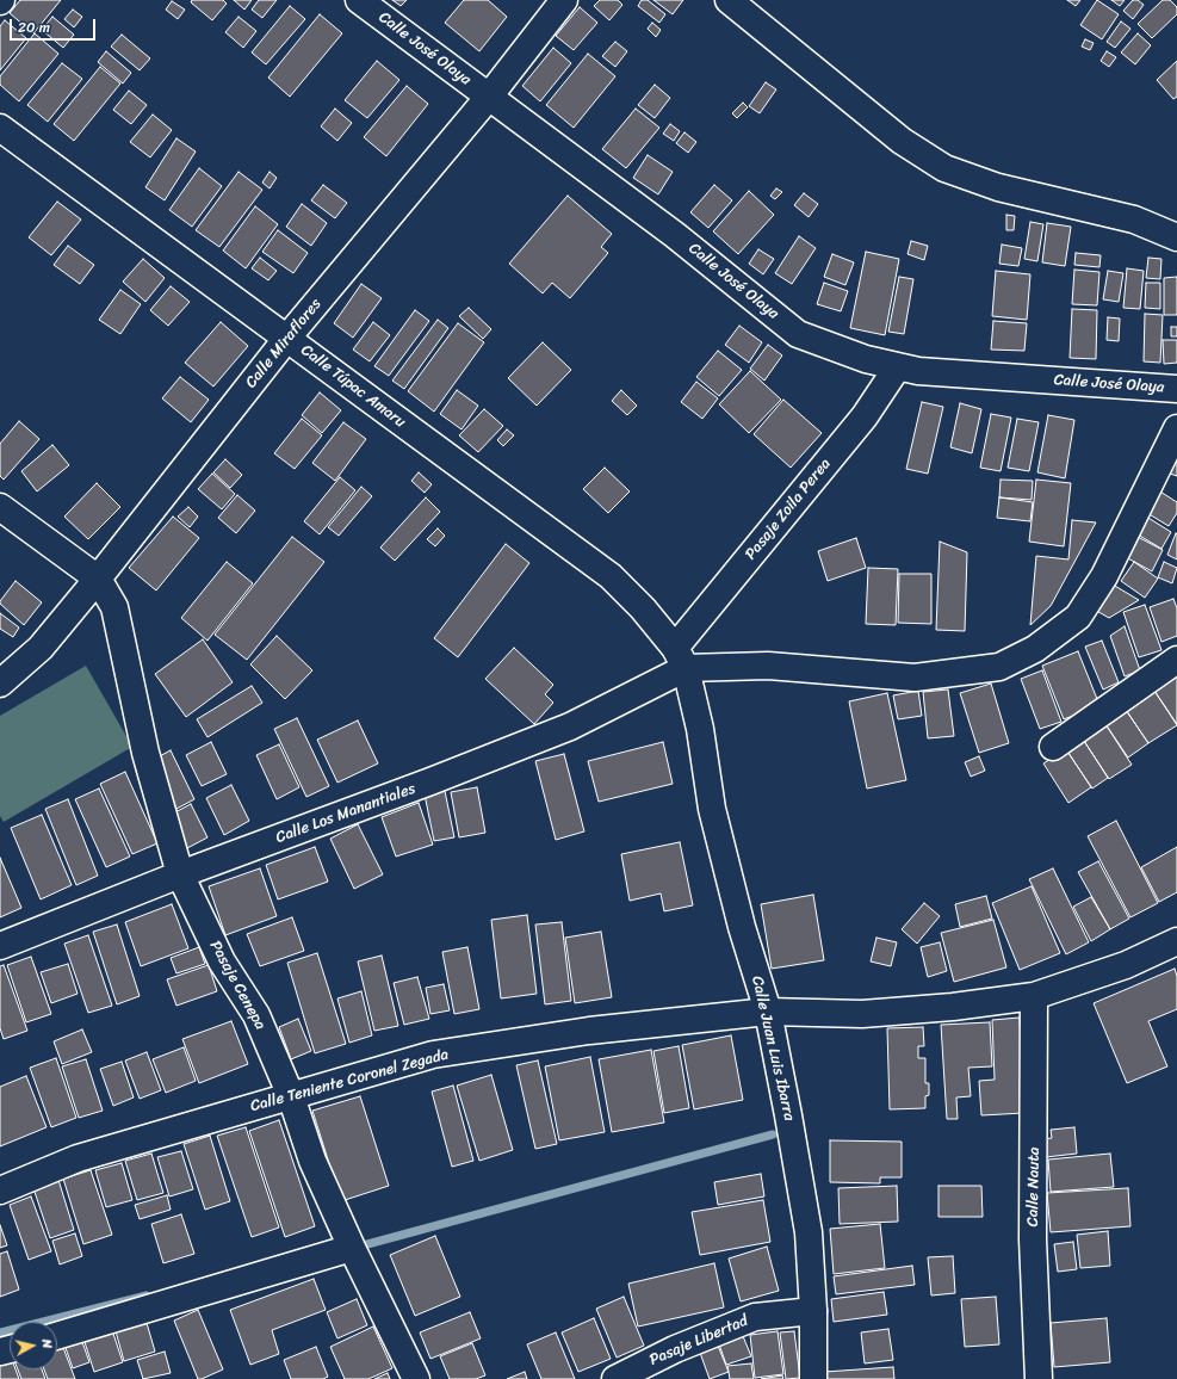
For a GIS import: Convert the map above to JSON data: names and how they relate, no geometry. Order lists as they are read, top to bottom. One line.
{"streets":{"street":["Calle José Olaya","Calle Miraflores","Calle Túpac Amaru","Pasaje Zoila Perea","Calle Los Manantiales","Pasaje Cenepa","Calle Juan Luis Ibarra","Calle Teniente Coronel Zegada","Calle Nauta","Pasaje Libertad"]},"crossings":[["Calle José Olaya","Calle Miraflores"],["Calle José Olaya","Pasaje Zoila Perea"],["Calle Miraflores","Calle Túpac Amaru"],["Calle Miraflores","Pasaje Cenepa"],["Calle Túpac Amaru","Pasaje Zoila Perea"],["Calle Túpac Amaru","Calle Los Manantiales"],["Calle Túpac Amaru","Calle Juan Luis Ibarra"],["Pasaje Zoila Perea","Calle Los Manantiales"],["Pasaje Zoila Perea","Calle Juan Luis Ibarra"],["Calle Los Manantiales","Pasaje Cenepa"],["Calle Los Manantiales","Calle Juan Luis Ibarra"],["Pasaje Cenepa","Calle Teniente Coronel Zegada"],["Calle Juan Luis Ibarra","Calle Teniente Coronel Zegada"],["Calle Juan Luis Ibarra","Pasaje Libertad"],["Calle Teniente Coronel Zegada","Calle Nauta"]],"scale_bar":"20 m","north":"right"}
